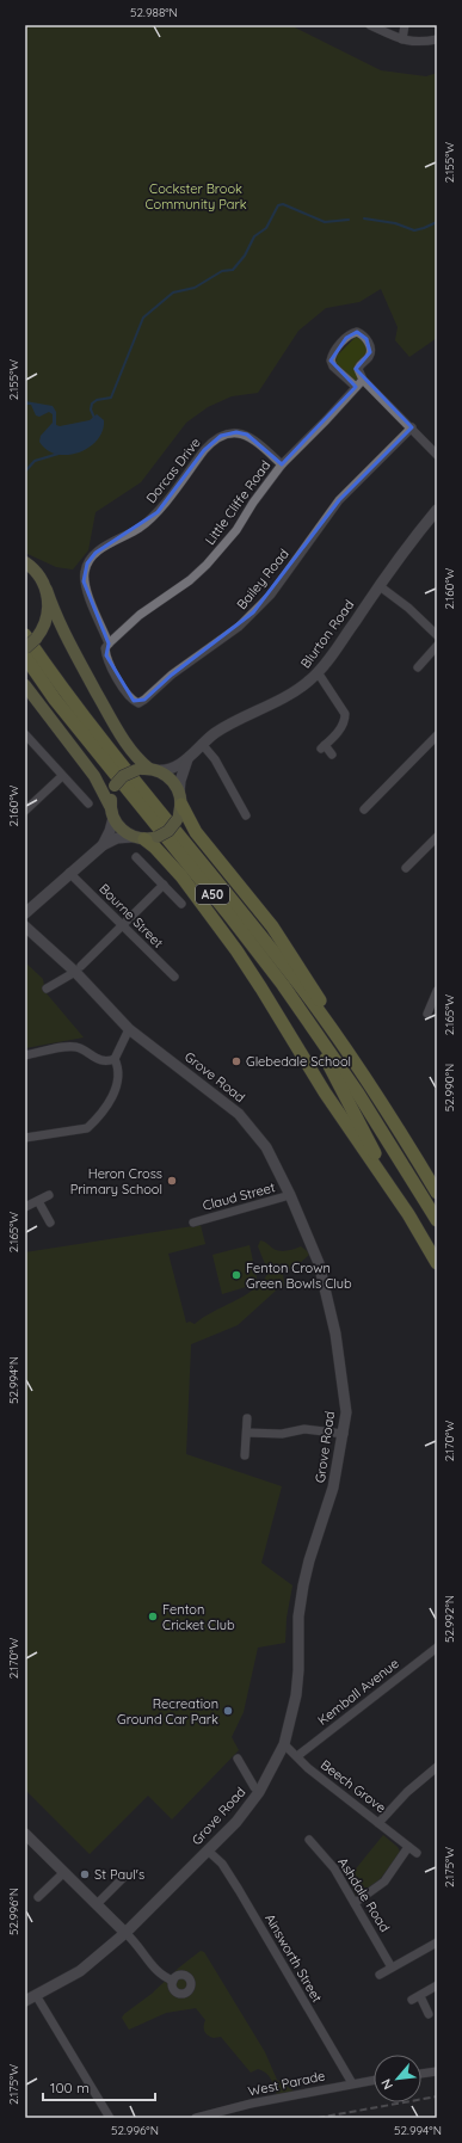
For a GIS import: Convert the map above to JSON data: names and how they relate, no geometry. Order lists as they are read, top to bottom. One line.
{"streets":{"highway":["A50"],"street":["Dorcas Drive","Little Cliffe Road","Bailey Road","Blurton Road","Bourne Street","Grove Road","Claud Street","Kemball Avenue","Beech Grove","Ashdale Road","Ainsworth Street","West Parade"]},"crossings":[["Dorcas Drive","Little Cliffe Road"],["Dorcas Drive","Bailey Road"],["Little Cliffe Road","Bailey Road"],["Blurton Road","A50"],["Grove Road","Claud Street"],["Grove Road","Beech Grove"],["Grove Road","Ainsworth Street"],["Kemball Avenue","Beech Grove"],["Ainsworth Street","West Parade"]],"parks":["Cockster Brook Community Park"],"places":["Glebedale School","Heron Cross Primary School","Fenton Crown Green Bowls Club","Fenton Cricket Club","Recreation Ground Car Park","St Paul's"],"scale_bar":"100 m","north":"bottom left","coordinates":["52.988°N","2.155°W","2.160°W","2.165°W","52.990°N","52.994°N","2.170°W","52.992°N","2.175°W","52.996°N"]}
